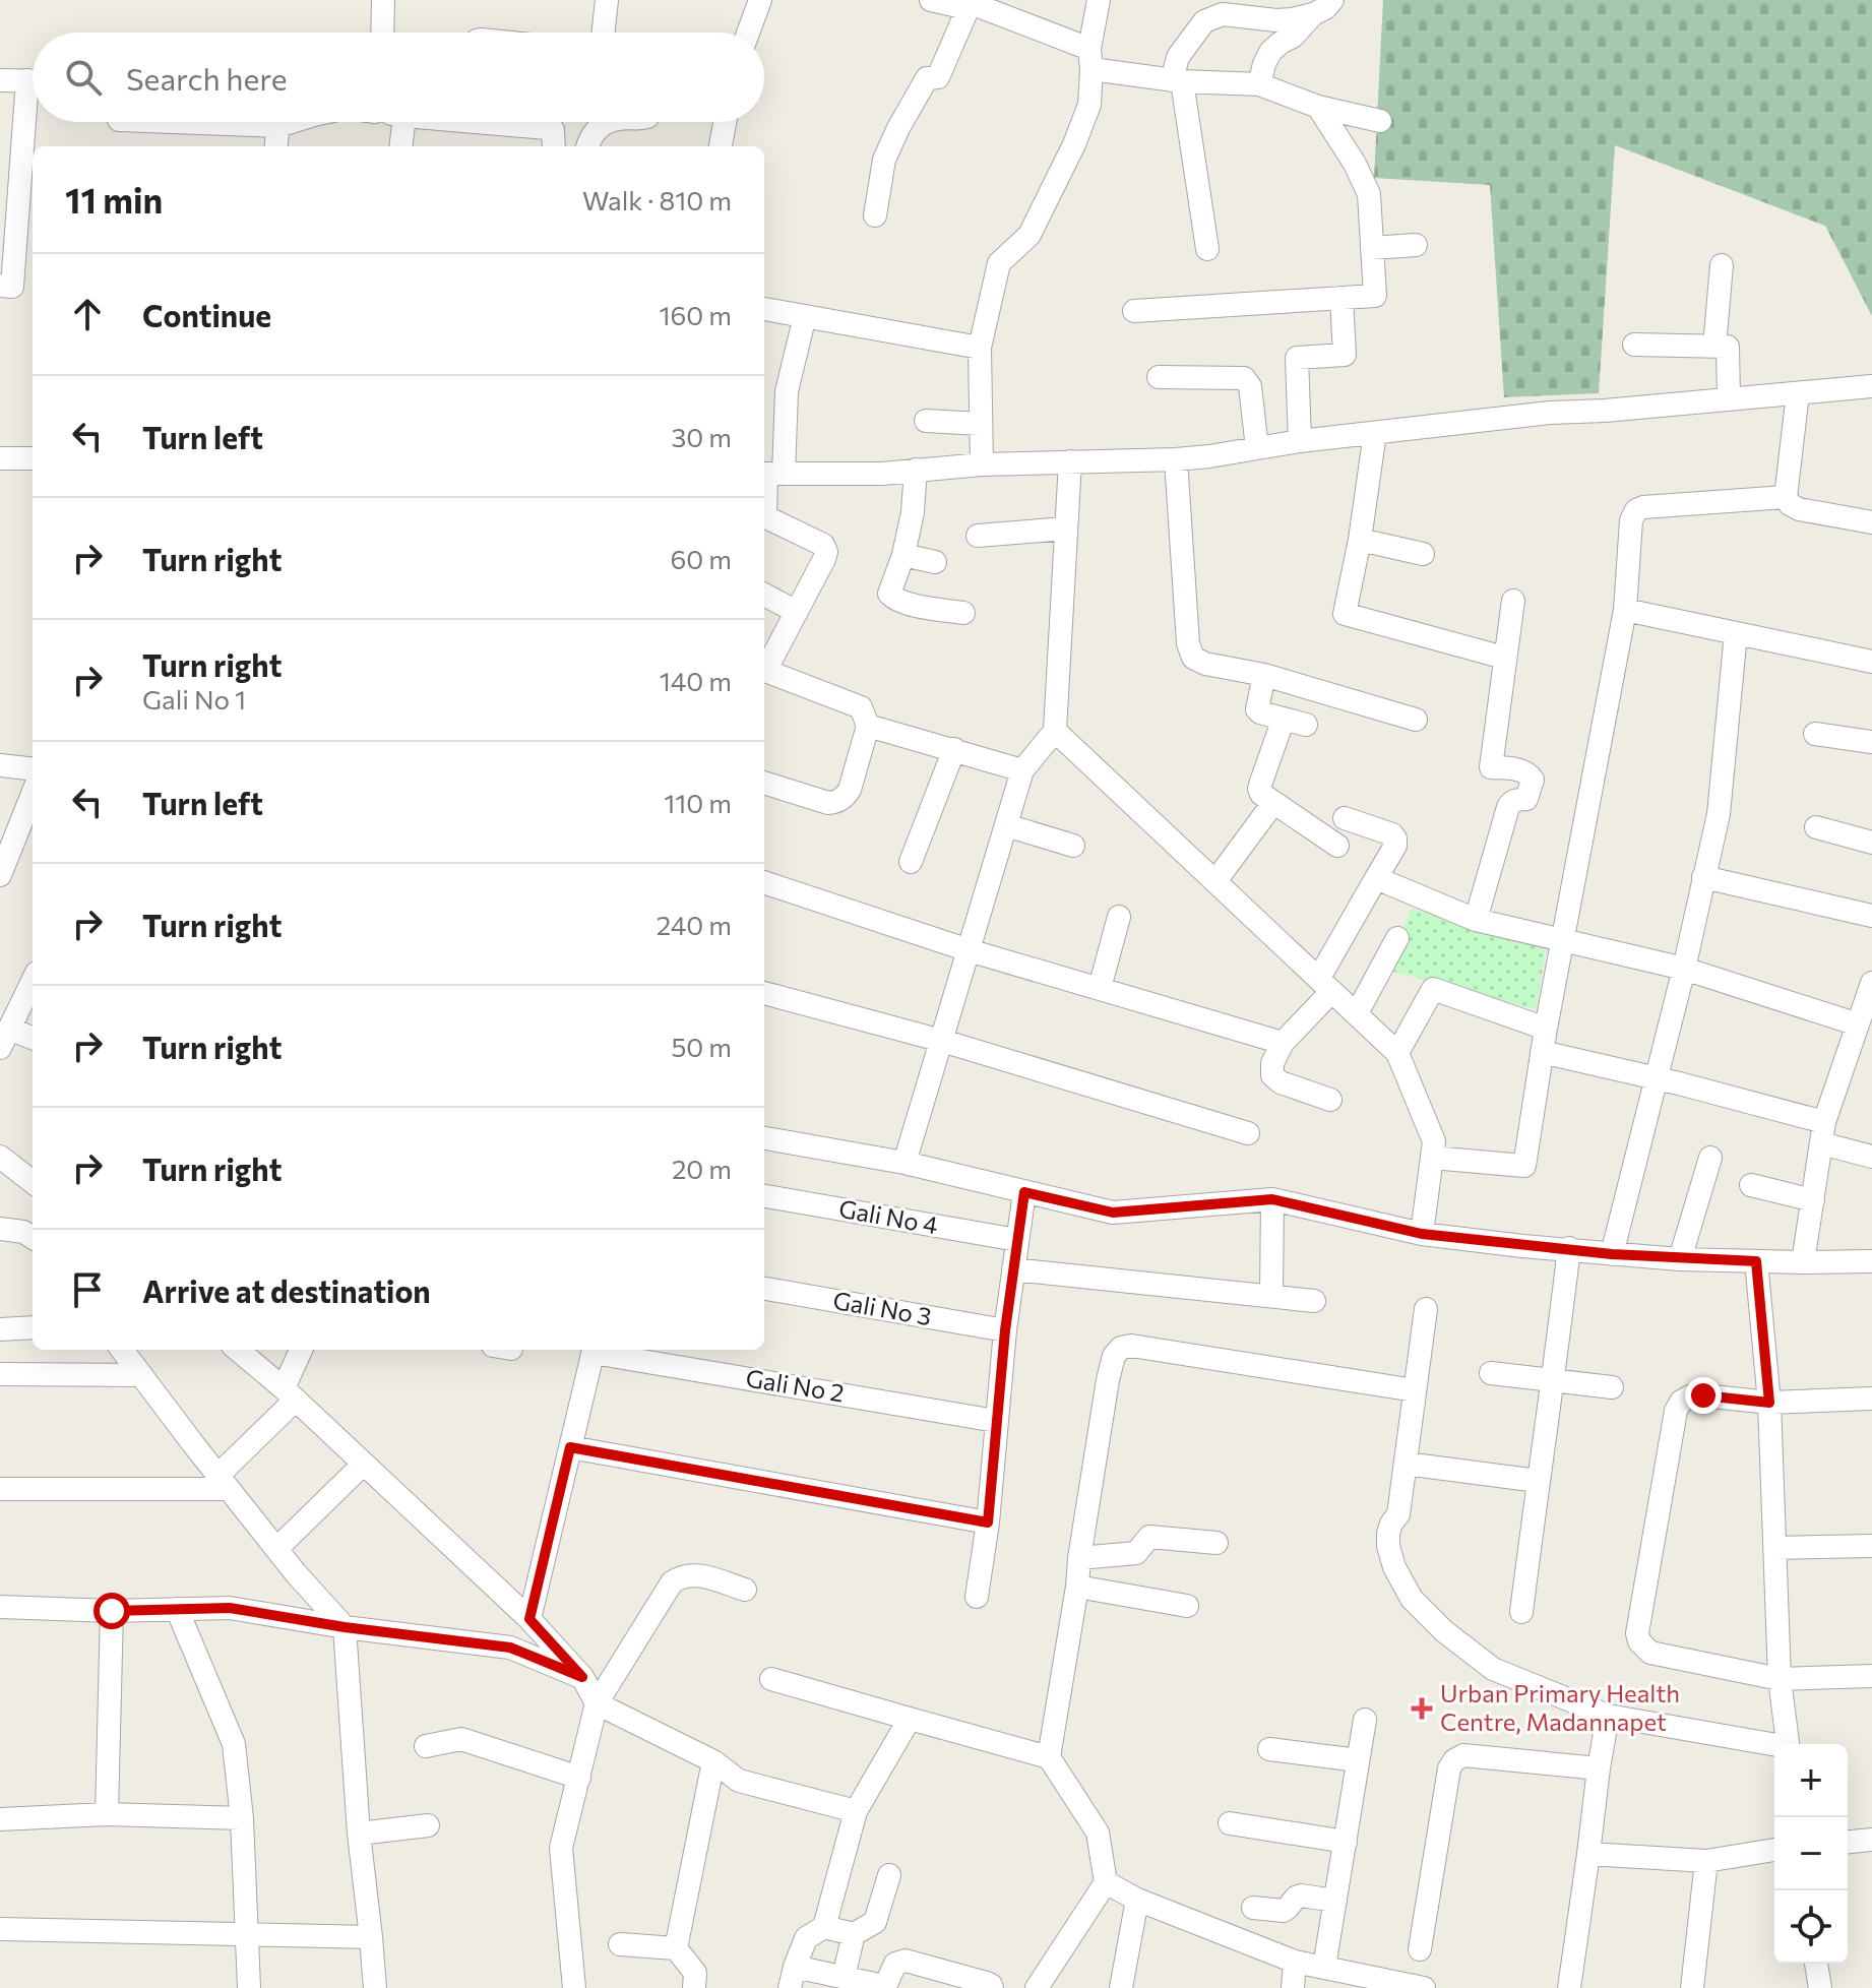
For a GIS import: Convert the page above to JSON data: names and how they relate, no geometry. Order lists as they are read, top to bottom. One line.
{"streets":{"street":["Gali No 4","Gali No 3","Gali No 2"]},"places":{"health":["Urban Primary Health Centre, Madannapet"]},"page":{"search":"Search here","heading":["11 min","Walk · 810 m"],"list":[["Continue","160 m"],["Turn left","30 m"],["Turn right","60 m"],["Turn right","Gali No 1","140 m"],["Turn left","110 m"],["Turn right","240 m"],["Turn right","50 m"],["Turn right","20 m"],"Arrive at destination"],"map_buttons":["+","−"]}}
